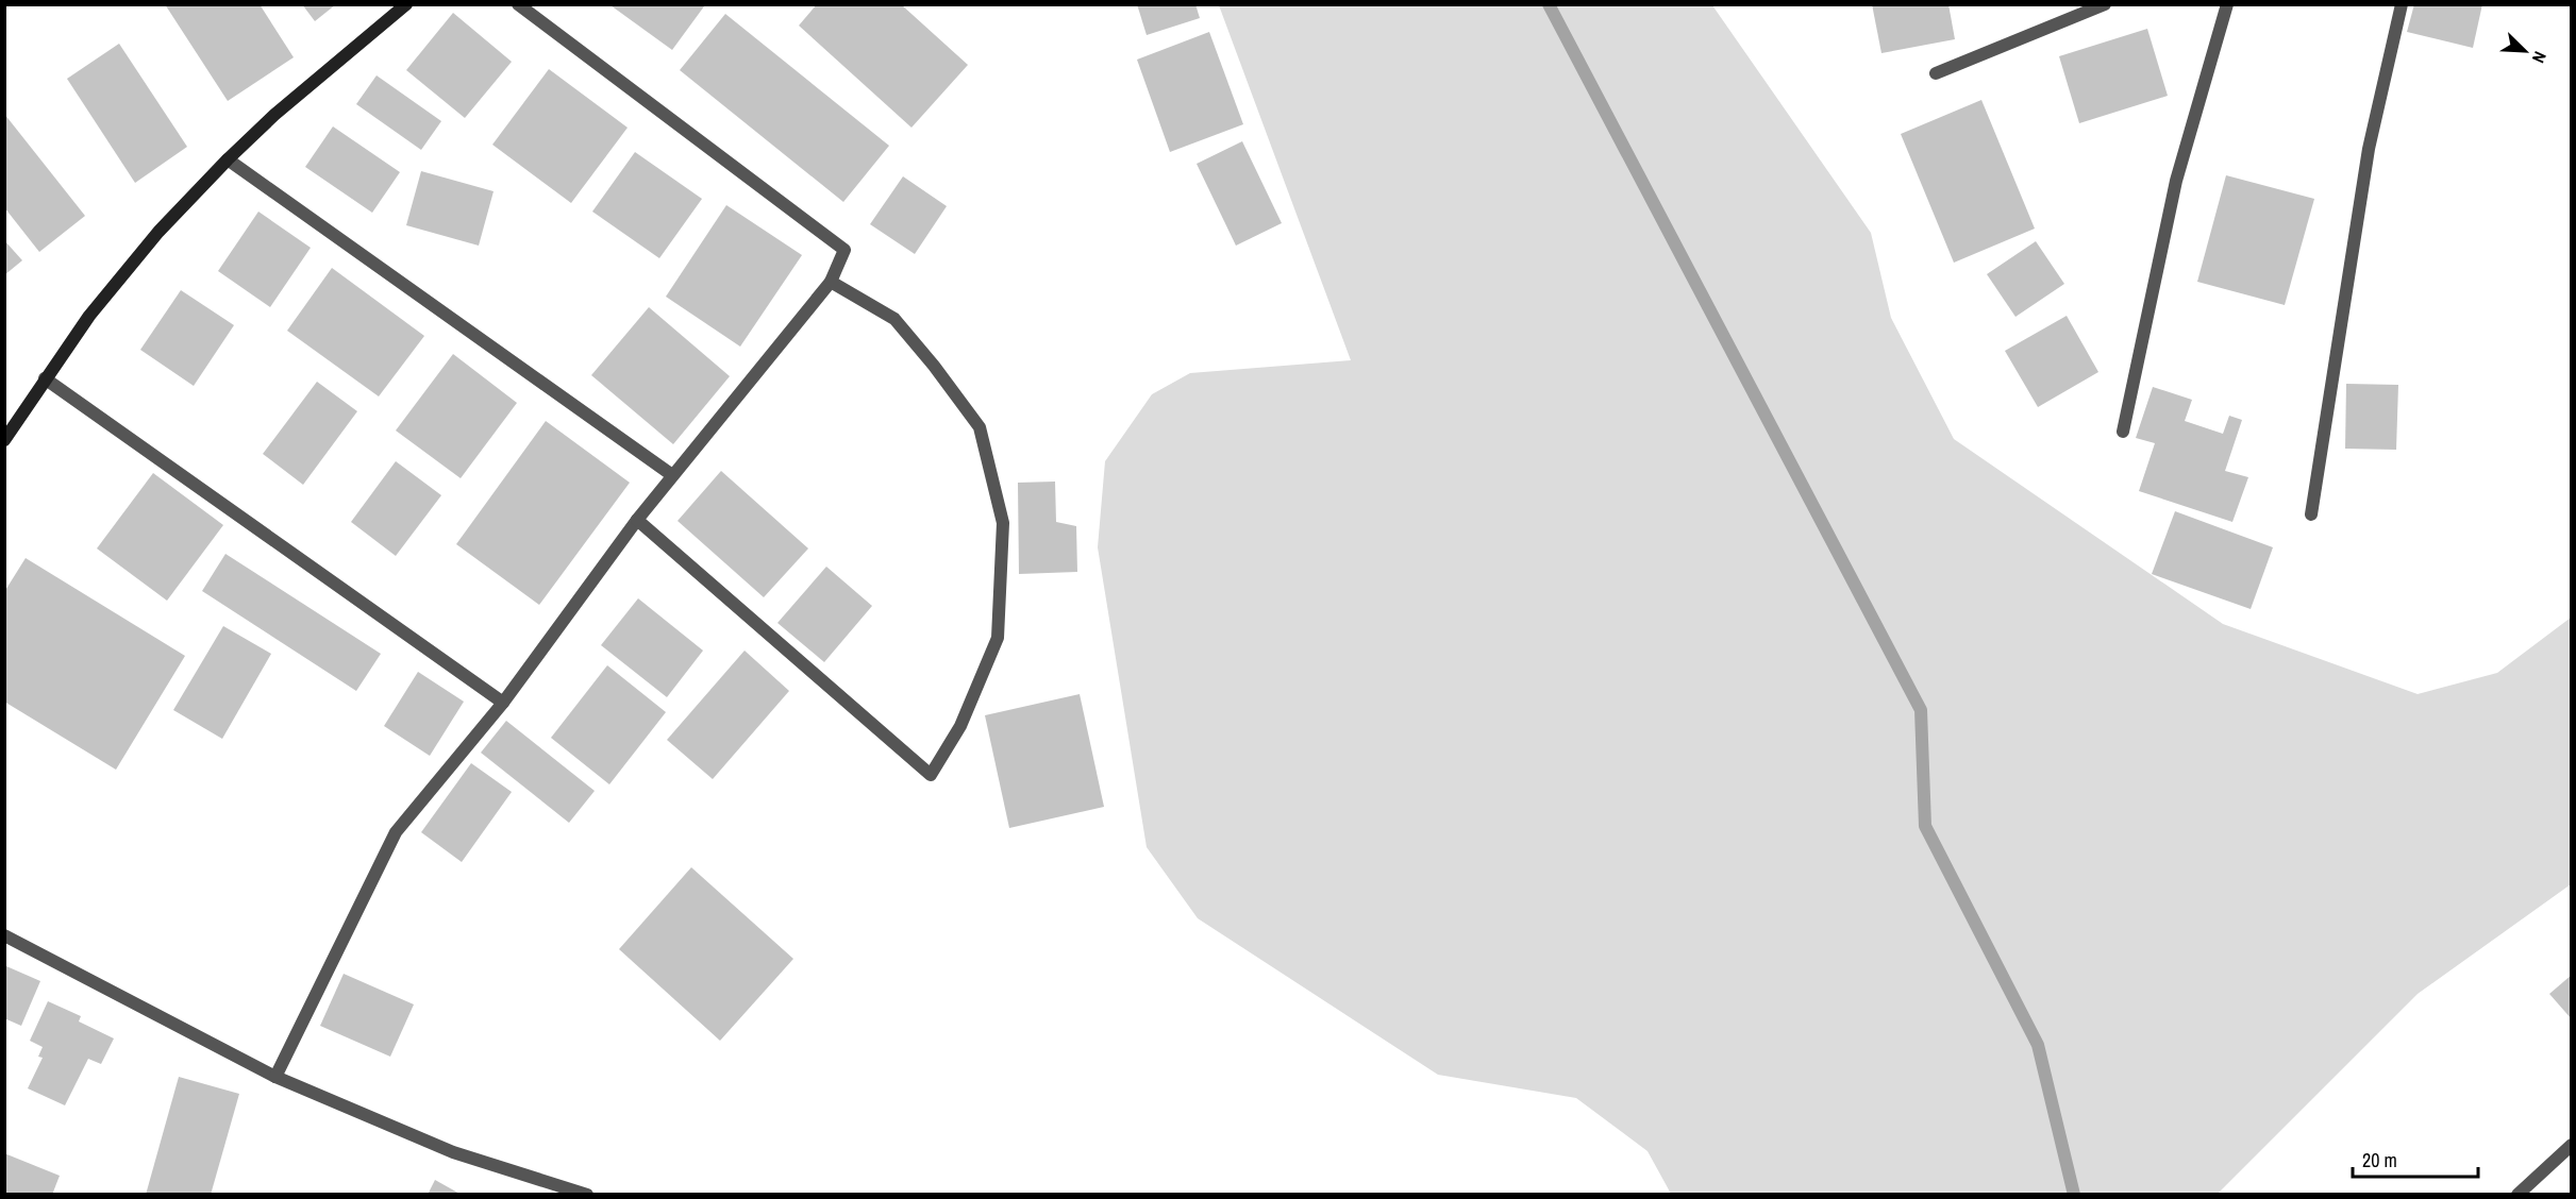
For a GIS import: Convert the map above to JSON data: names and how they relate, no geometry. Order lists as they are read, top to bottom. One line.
{"scale_bar":"20 m","north":"bottom right"}
